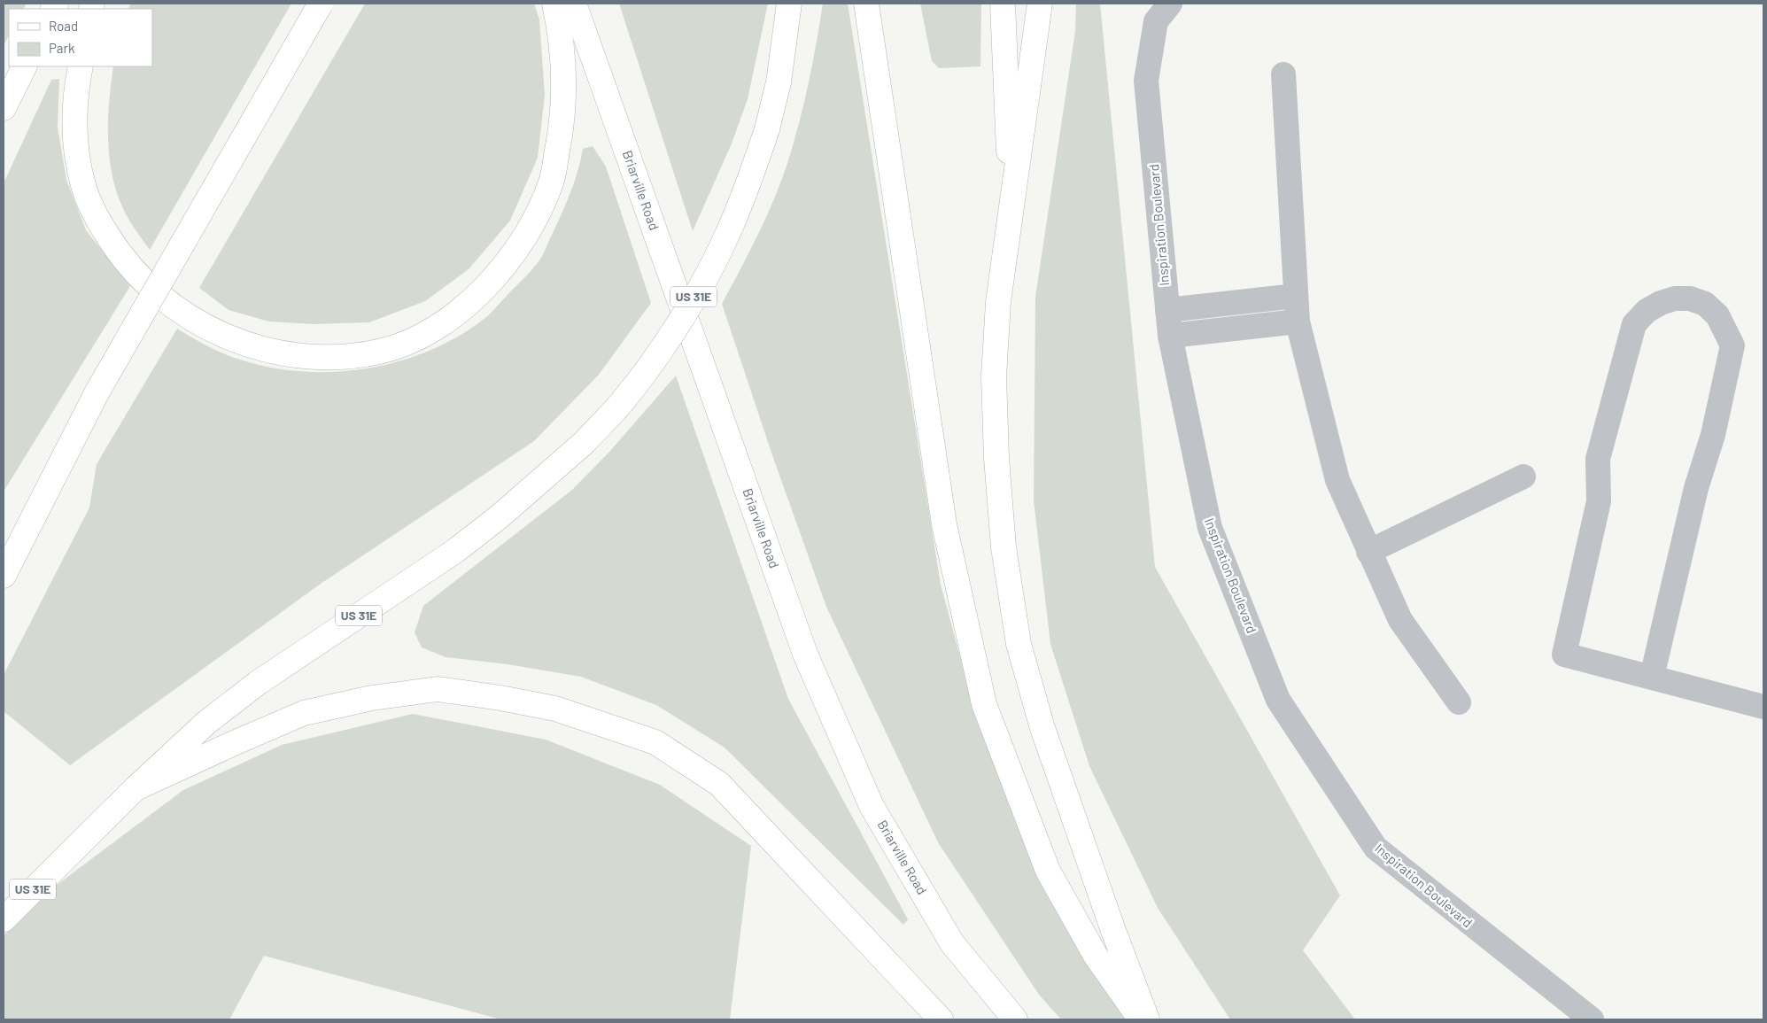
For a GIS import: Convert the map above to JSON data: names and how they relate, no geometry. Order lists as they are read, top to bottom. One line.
{"streets":{"main road":["Briarville Road","US 31E"],"street":["Inspiration Boulevard"]},"legend":["Road","Park"]}
